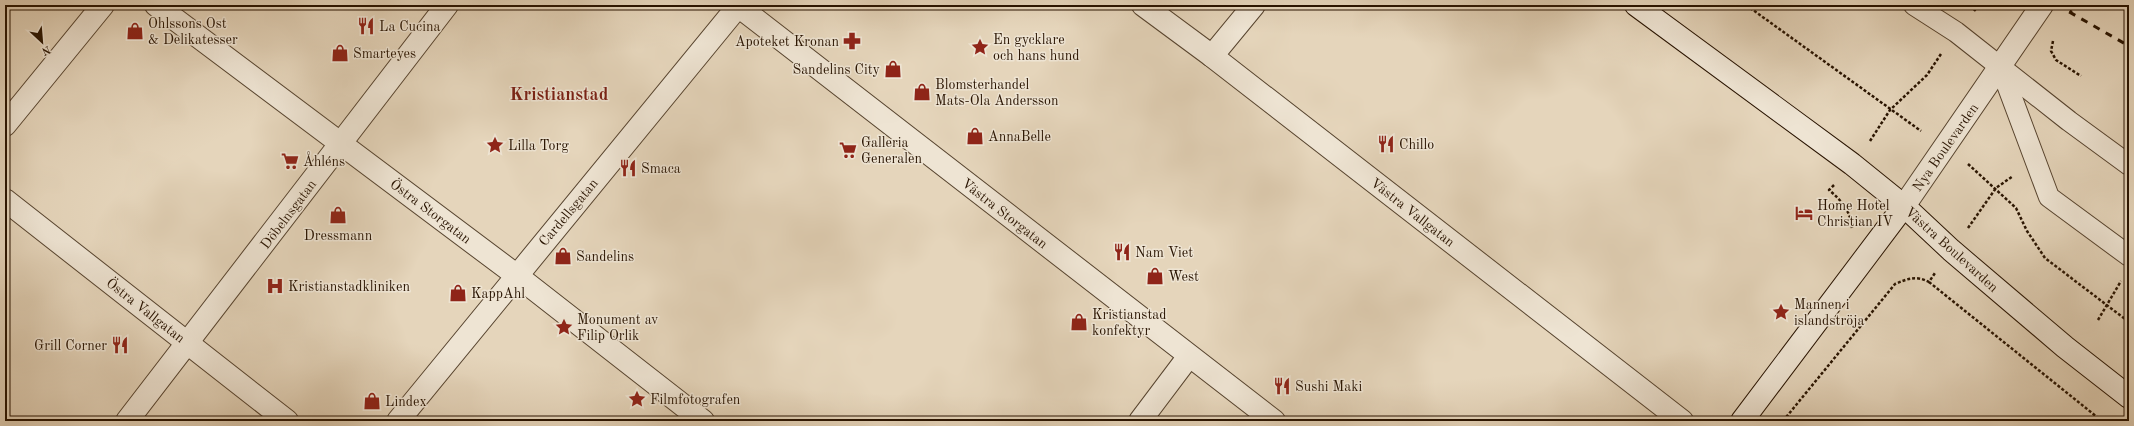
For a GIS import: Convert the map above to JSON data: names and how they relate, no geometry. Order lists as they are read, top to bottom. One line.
{"streets":{"street":["Nya Boulevarden","Östra Storgatan","Cardellsgatan","Västra Vallgatan","Västra Storgatan","Döbelnsgatan","Västra Boulevarden","Östra Vallgatan"]},"crossings":[["Nya Boulevarden","Västra Boulevarden"],["Östra Storgatan","Cardellsgatan"],["Östra Storgatan","Döbelnsgatan"],["Cardellsgatan","Västra Storgatan"],["Döbelnsgatan","Östra Vallgatan"]],"districts":["Kristianstad"],"places":{"restaurant":["La Cucina","Chillo","Smaca","Nam Viet","Grill Corner","Sushi Maki"],"shop":["Ohlssons Ost & Delikatesser","Smarteyes","Sandelins City","Blomsterhandel Mats-Ola Andersson","AnnaBelle","Dressmann","Sandelins","West","KappAhl","Kristianstad konfektyr","Lindex"],"pharmacy":["Apoteket Kronan"],"place":["En gycklare och hans hund","Lilla Torg","Mannen i islandströja","Monument av Filip Orlik","Filmfotografen"],"supermarket":["Galleria Generalen","Åhléns"],"hotel":["Home Hotel Christian IV"],"hospital":["Kristianstadkliniken"]},"north":"bottom right"}
